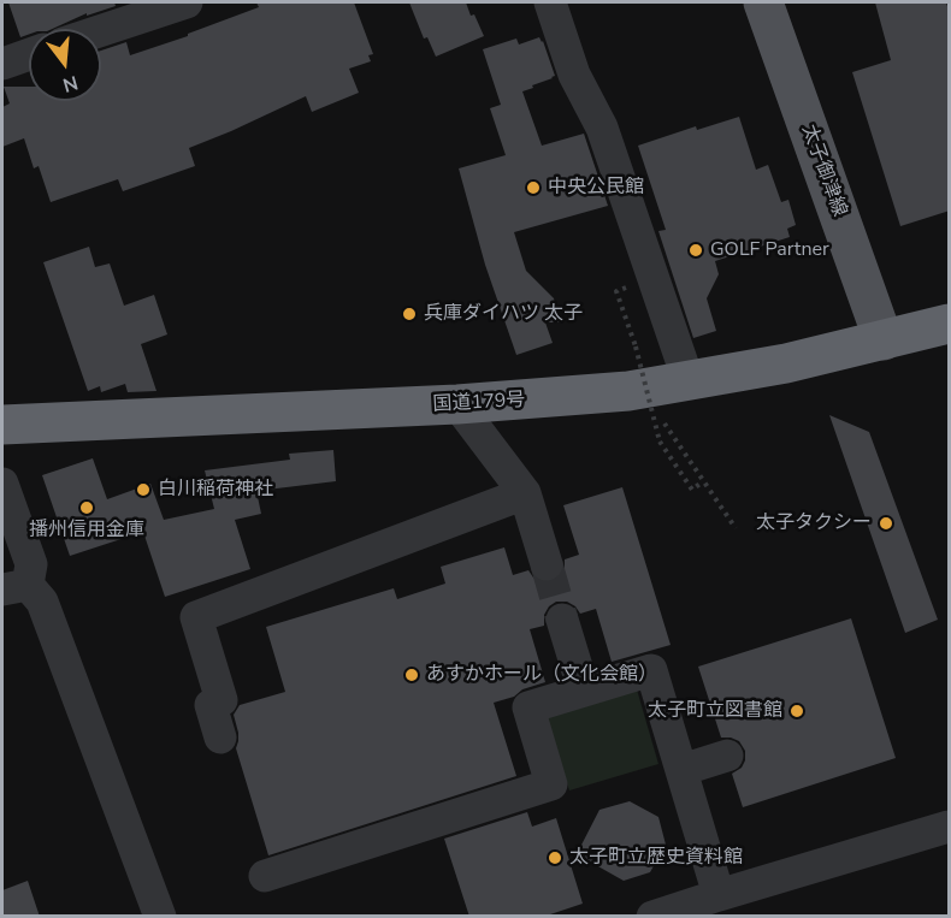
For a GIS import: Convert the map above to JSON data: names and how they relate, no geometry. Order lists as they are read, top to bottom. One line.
{"streets":{"highway":["国道179号"],"main road":["太子御津線"]},"crossings":[["太子御津線","国道179号"]],"places":["中央公民館","GOLF Partner","兵庫ダイハツ 太子","白川稲荷神社","播州信用金庫","太子タクシー","あすかホール（文化会館）","太子町立図書館","太子町立歴史資料館"],"north":"bottom"}
